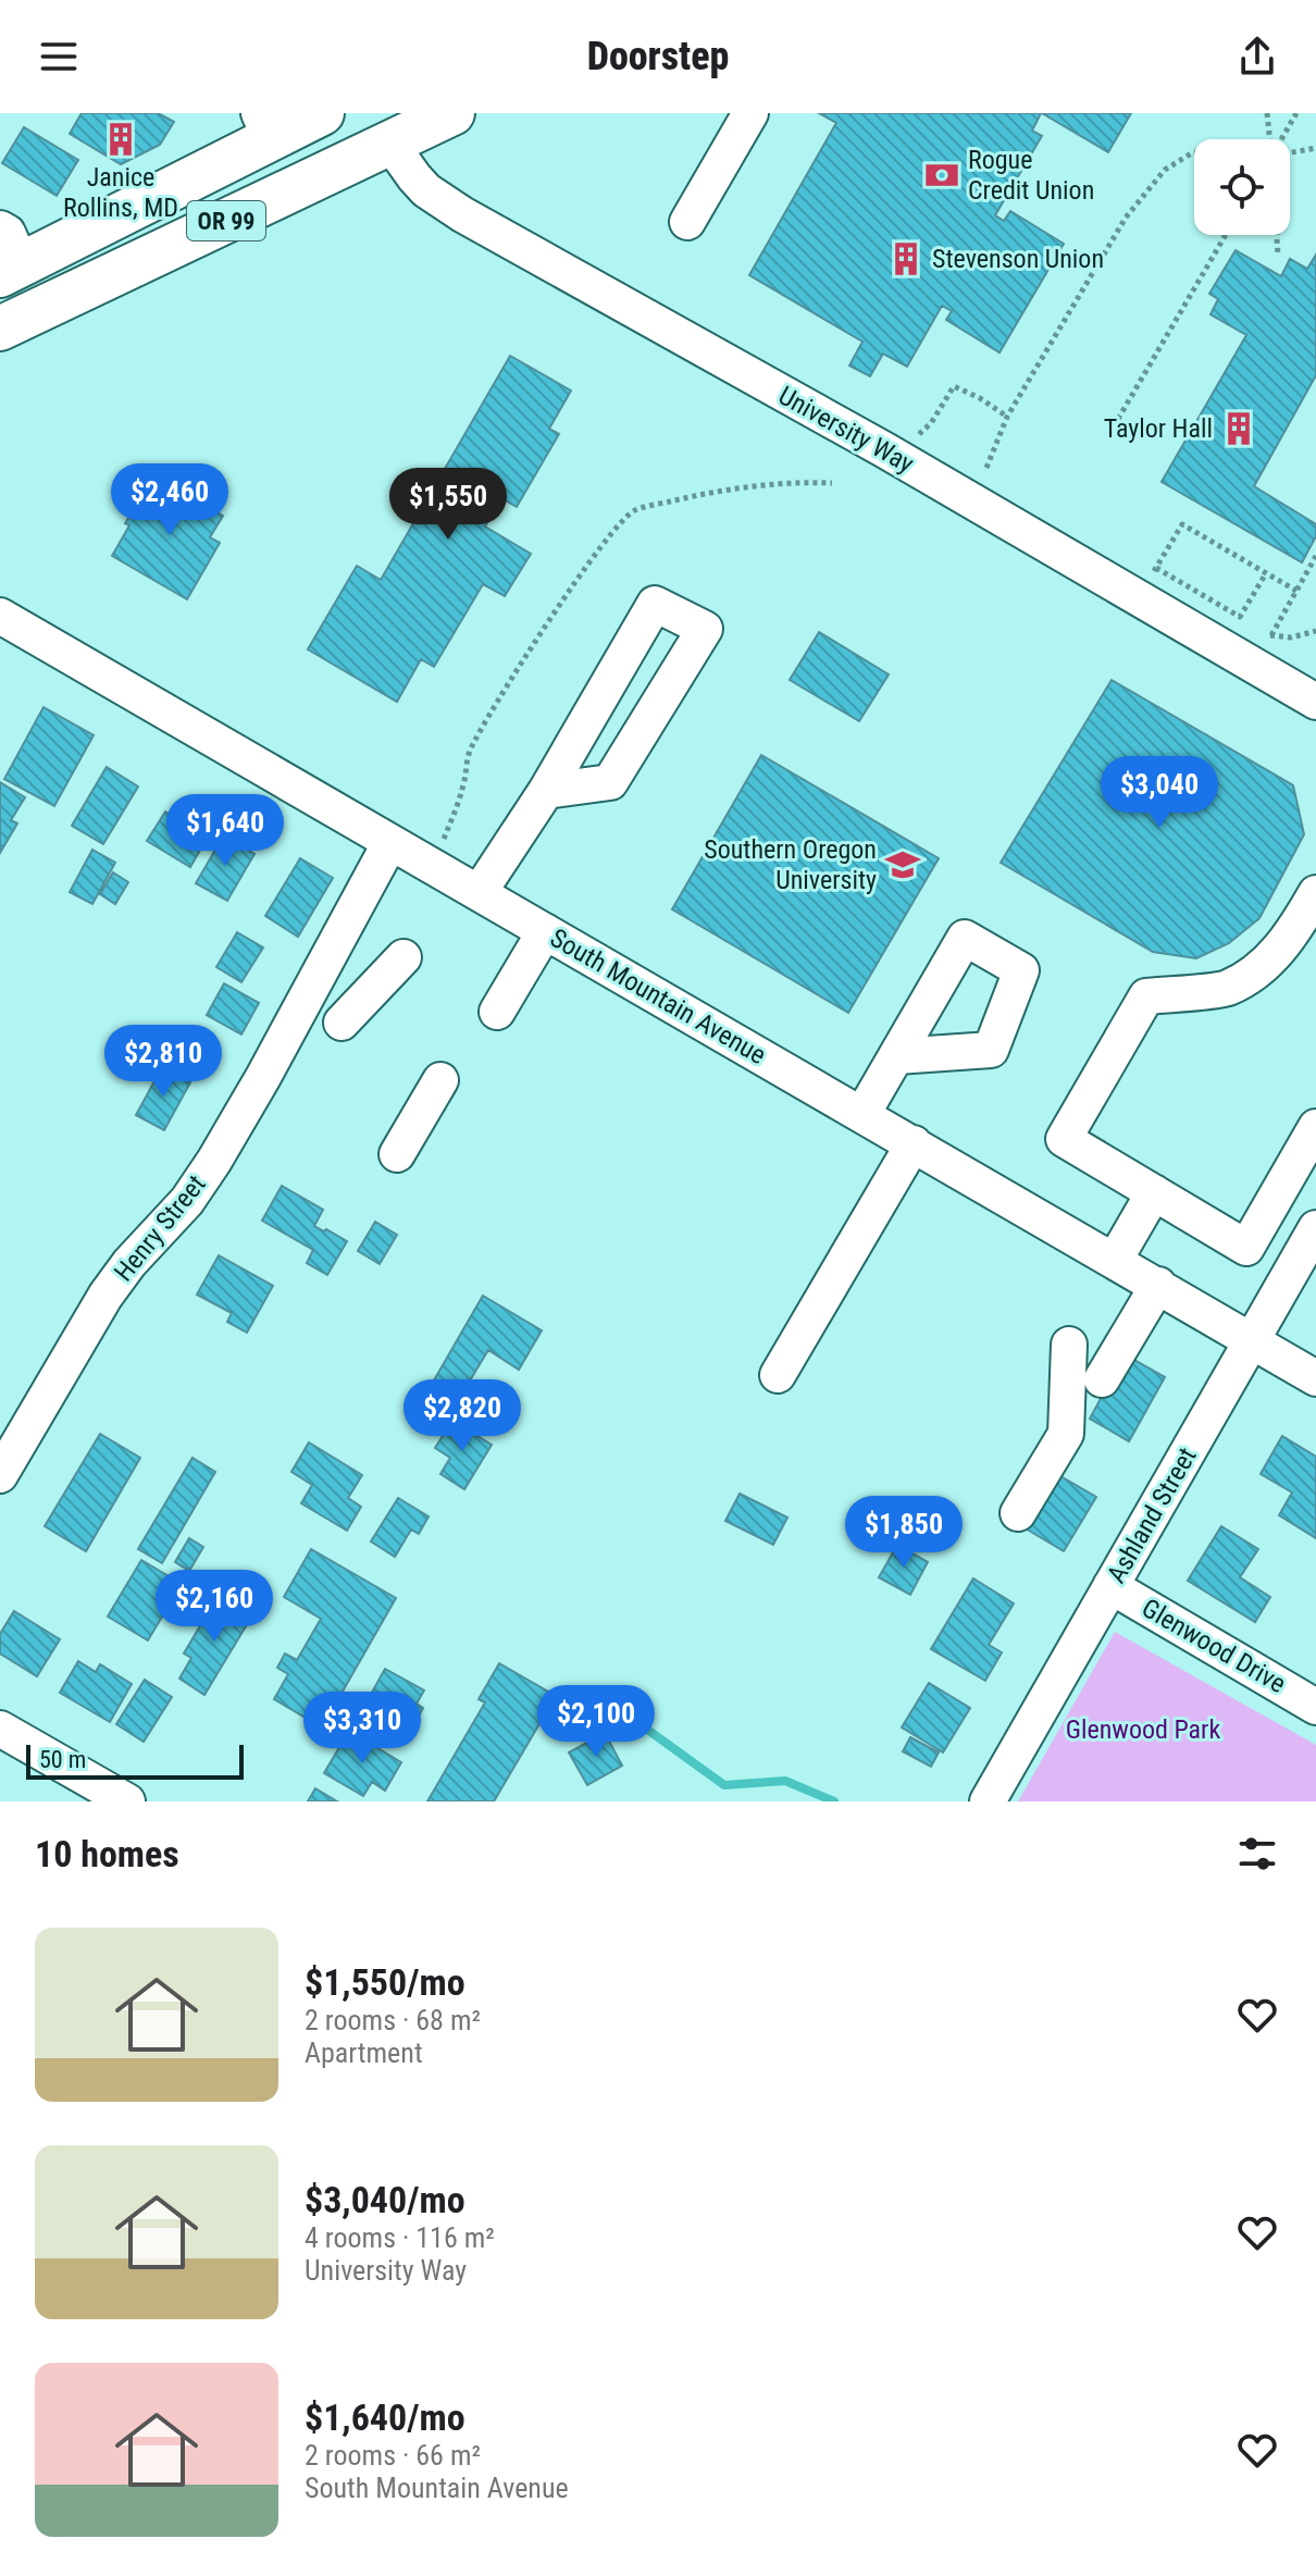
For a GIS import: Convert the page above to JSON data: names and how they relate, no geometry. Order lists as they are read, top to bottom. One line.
{"streets":{"main road":["OR 99"],"street":["University Way","South Mountain Avenue","Henry Street","Ashland Street","Glenwood Drive"]},"crossings":[["OR 99","University Way"],["South Mountain Avenue","Henry Street"],["South Mountain Avenue","Ashland Street"],["Ashland Street","Glenwood Drive"]],"parks":["Glenwood Park"],"places":{"building":["Janice Rollins, MD","Stevenson Union","Taylor Hall"],"bank":["Rogue Credit Union"],"school or university":["Southern Oregon University"]},"scale_bar":"50 m","page":{"header":"Doorstep","price":["$2,460","$1,550","$3,040","$1,640","$2,810","$2,820","$1,850","$2,160","$2,100","$3,310"],"scale":"50 m","heading":"10 homes","list":[{"name":"$1,550/mo","note":"2 rooms · 68 m² · Apartment"},{"name":"$3,040/mo","note":"4 rooms · 116 m² · University Way"},{"name":"$1,640/mo","note":"2 rooms · 66 m² · South Mountain Avenue"}]}}
